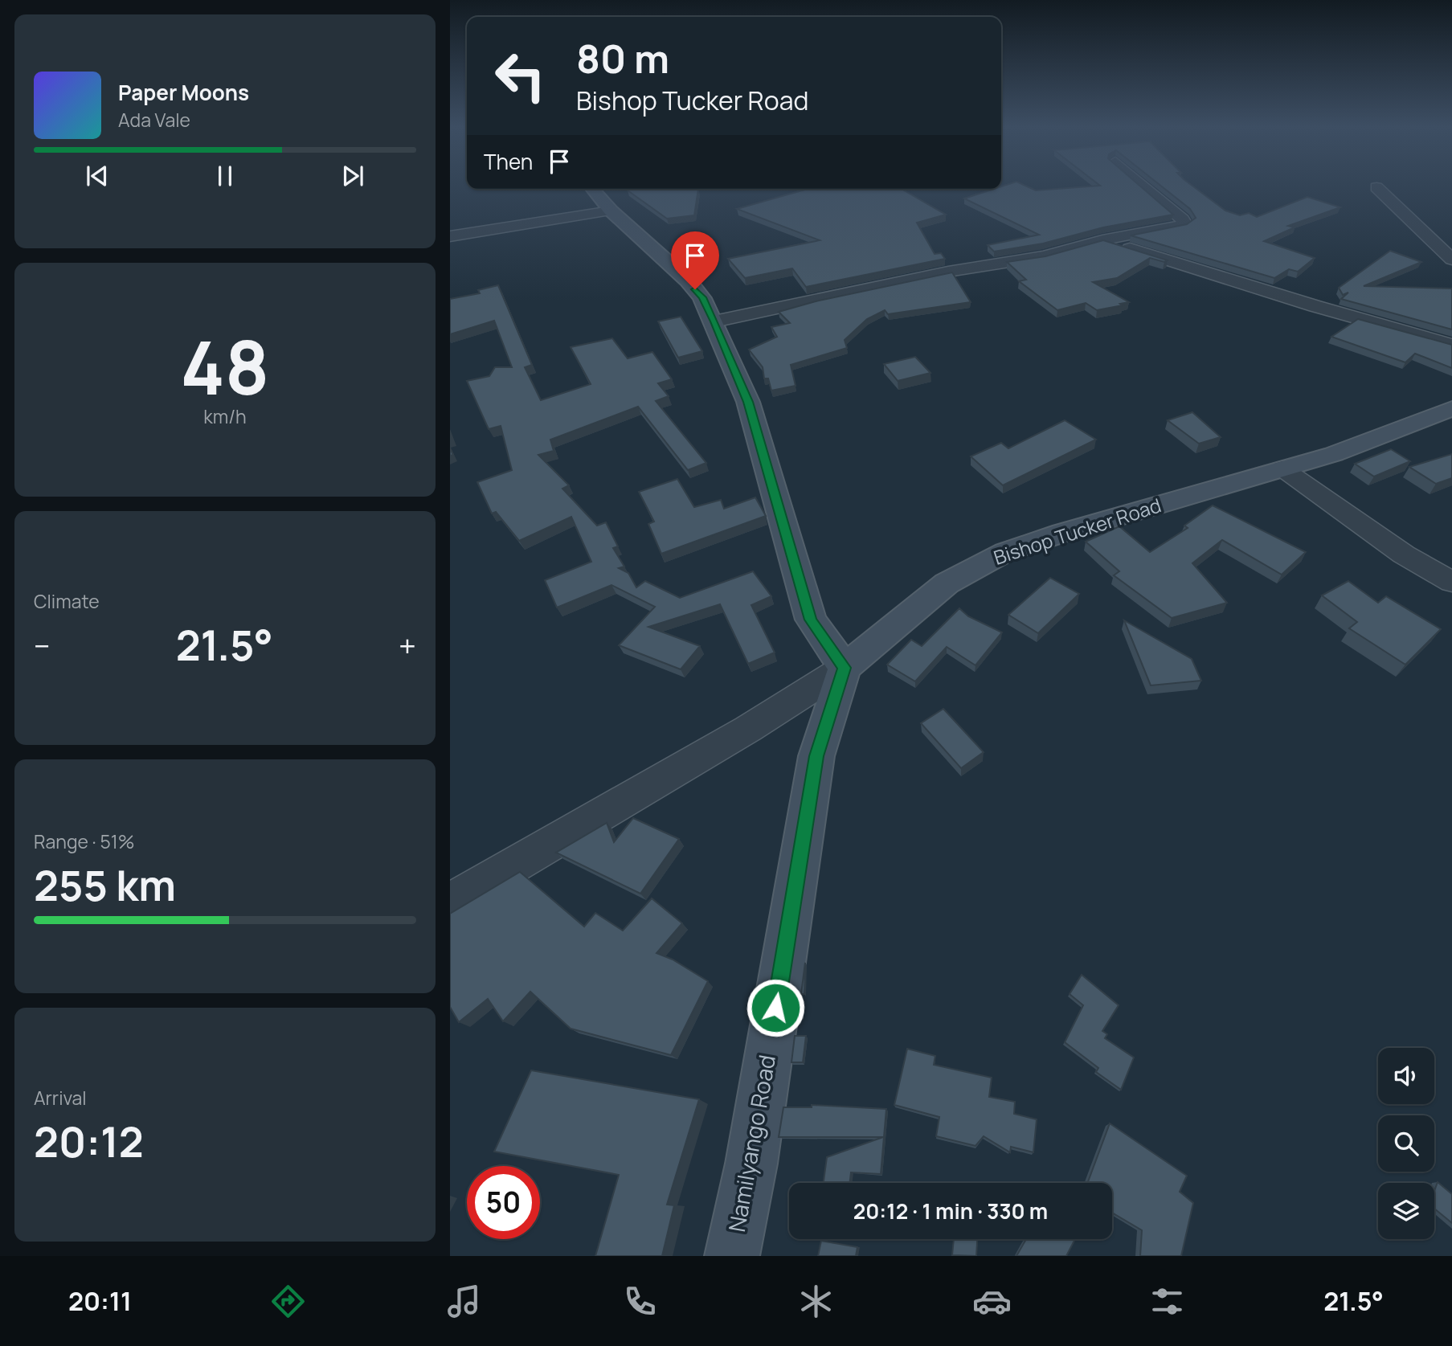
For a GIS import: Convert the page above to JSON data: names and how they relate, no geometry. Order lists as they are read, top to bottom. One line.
{"streets":{"main road":["Bishop Tucker Road","Namilyango Road"]},"crossings":[["Bishop Tucker Road","Namilyango Road"]],"page":{"turn":["80 m","Bishop Tucker Road"],"song":["Paper Moons","Ada Vale"],"then":"Then","tile":[["48","km/h"],"Climate",["Range · 51%","255 km"],["Arrival","20:12"]],"heat":["−","21.5°","+"],"limit":"50","trip":"20:12 · 1 min · 330 m","tabs":["20:11","21.5°"]}}
